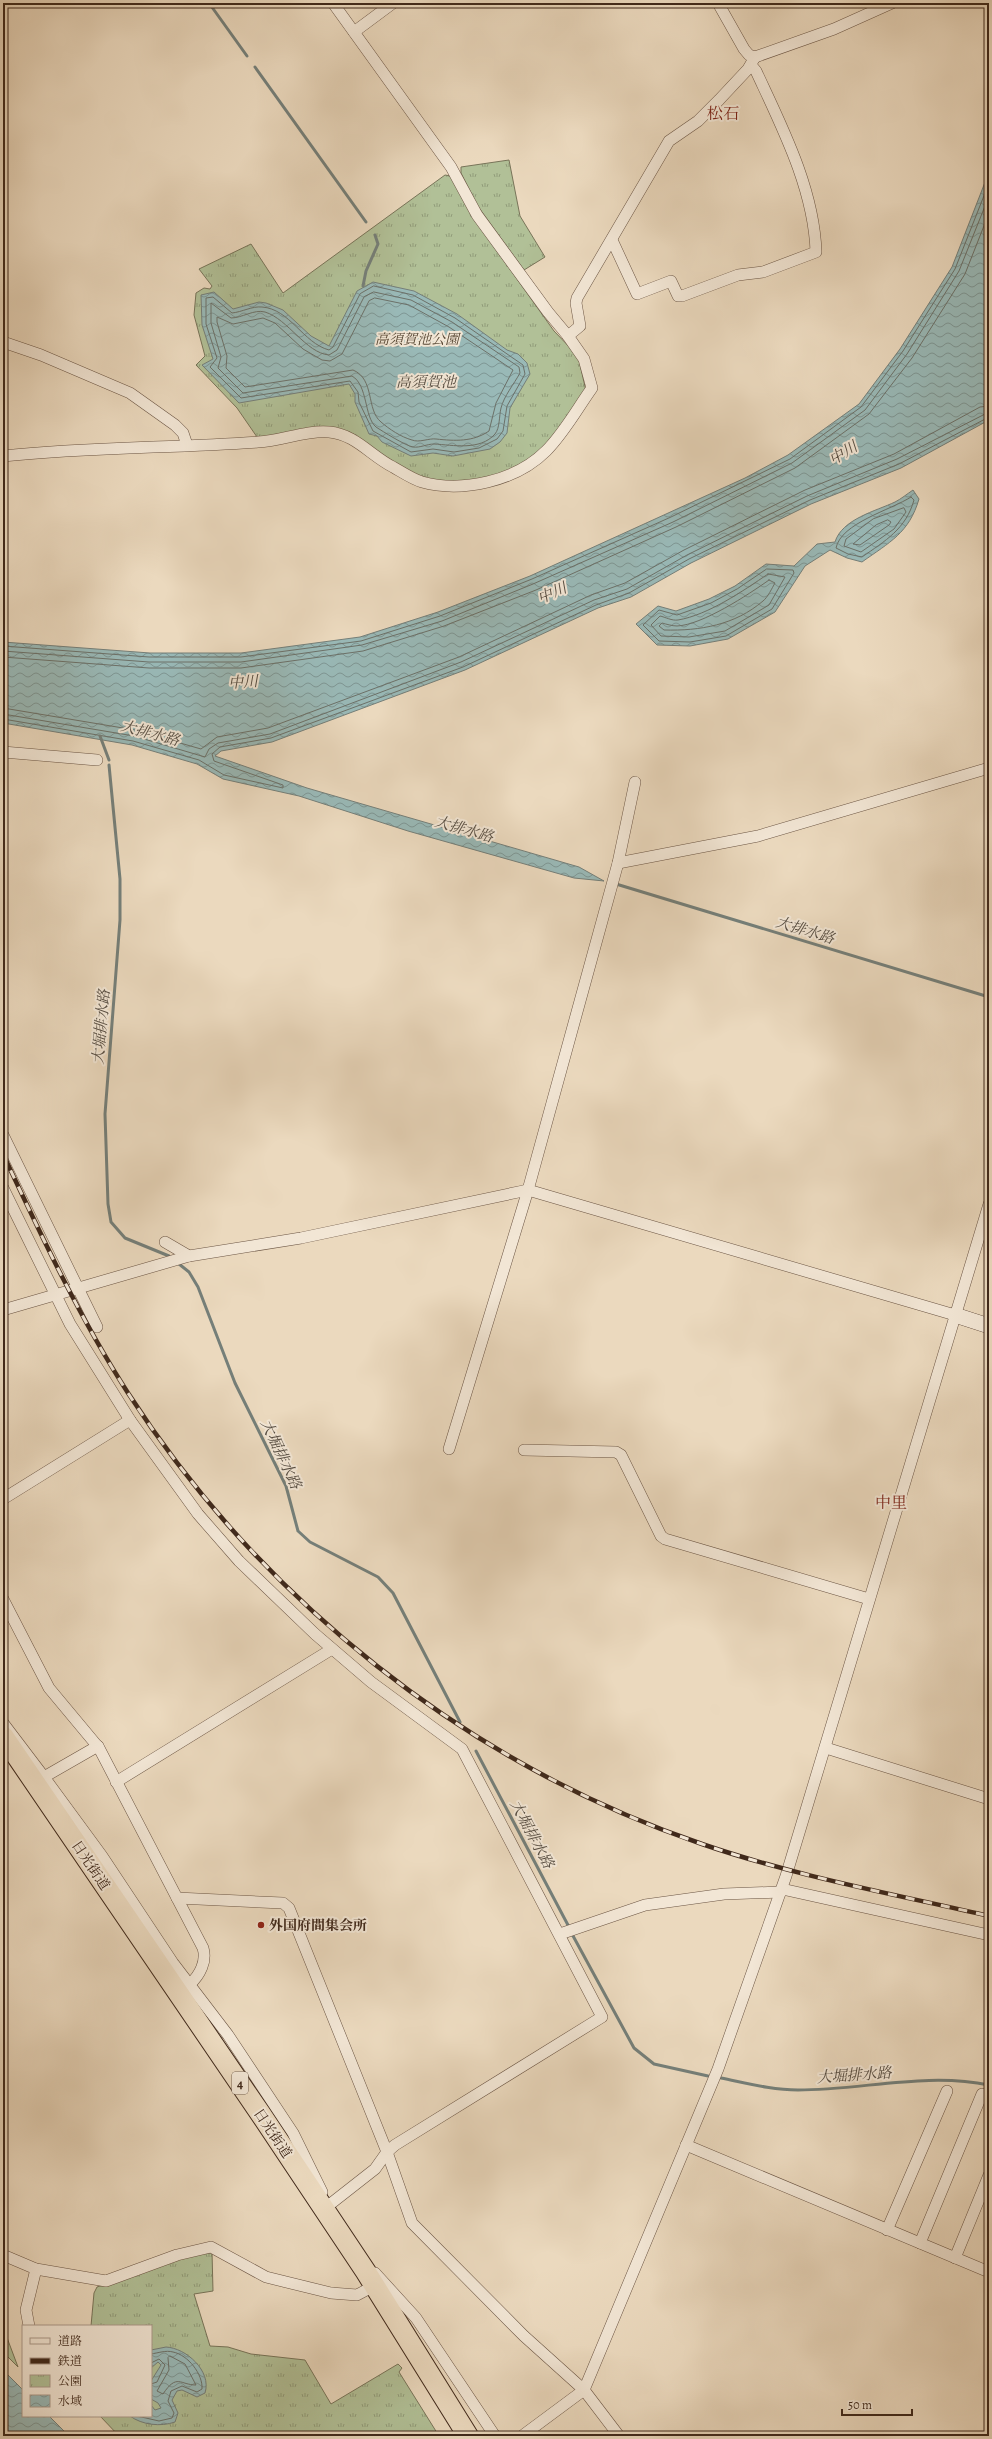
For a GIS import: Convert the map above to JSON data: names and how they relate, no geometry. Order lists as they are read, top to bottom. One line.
{"streets":{"highway":["日光街道","4"]},"districts":["松石","中里"],"water":["高須賀池","中川","大排水路","大堀排水路"],"parks":["高須賀池公園"],"places":["外国府間集会所"],"legend":["道路","鉄道","公園","水域"],"scale_bar":"50 m"}
